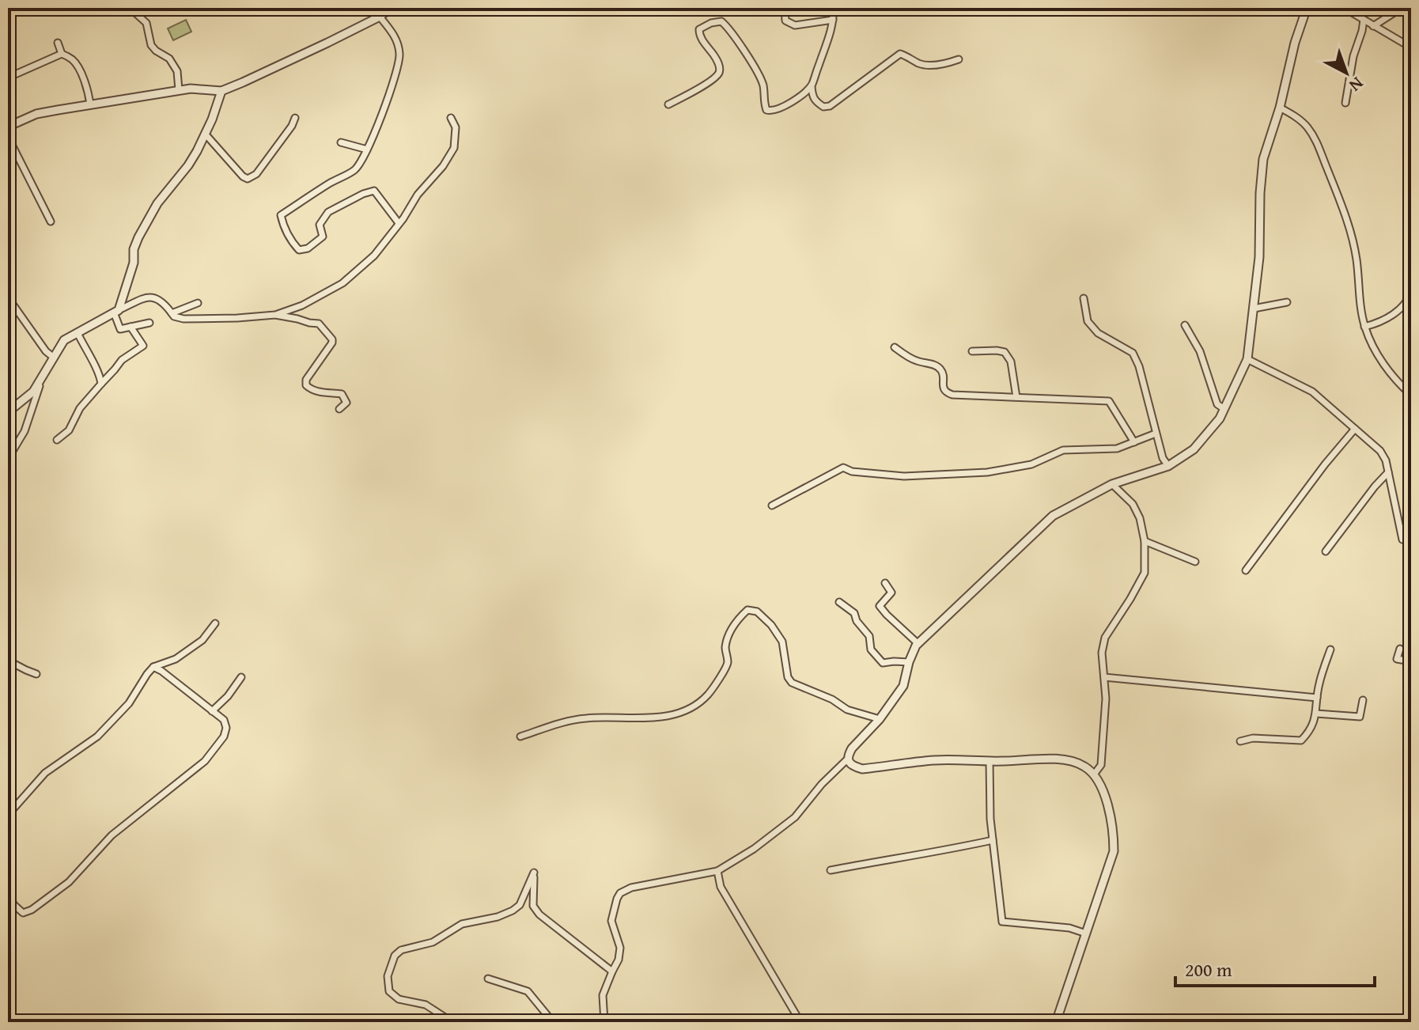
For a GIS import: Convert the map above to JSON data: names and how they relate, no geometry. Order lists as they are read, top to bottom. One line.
{"scale_bar":"200 m","north":"bottom right"}
